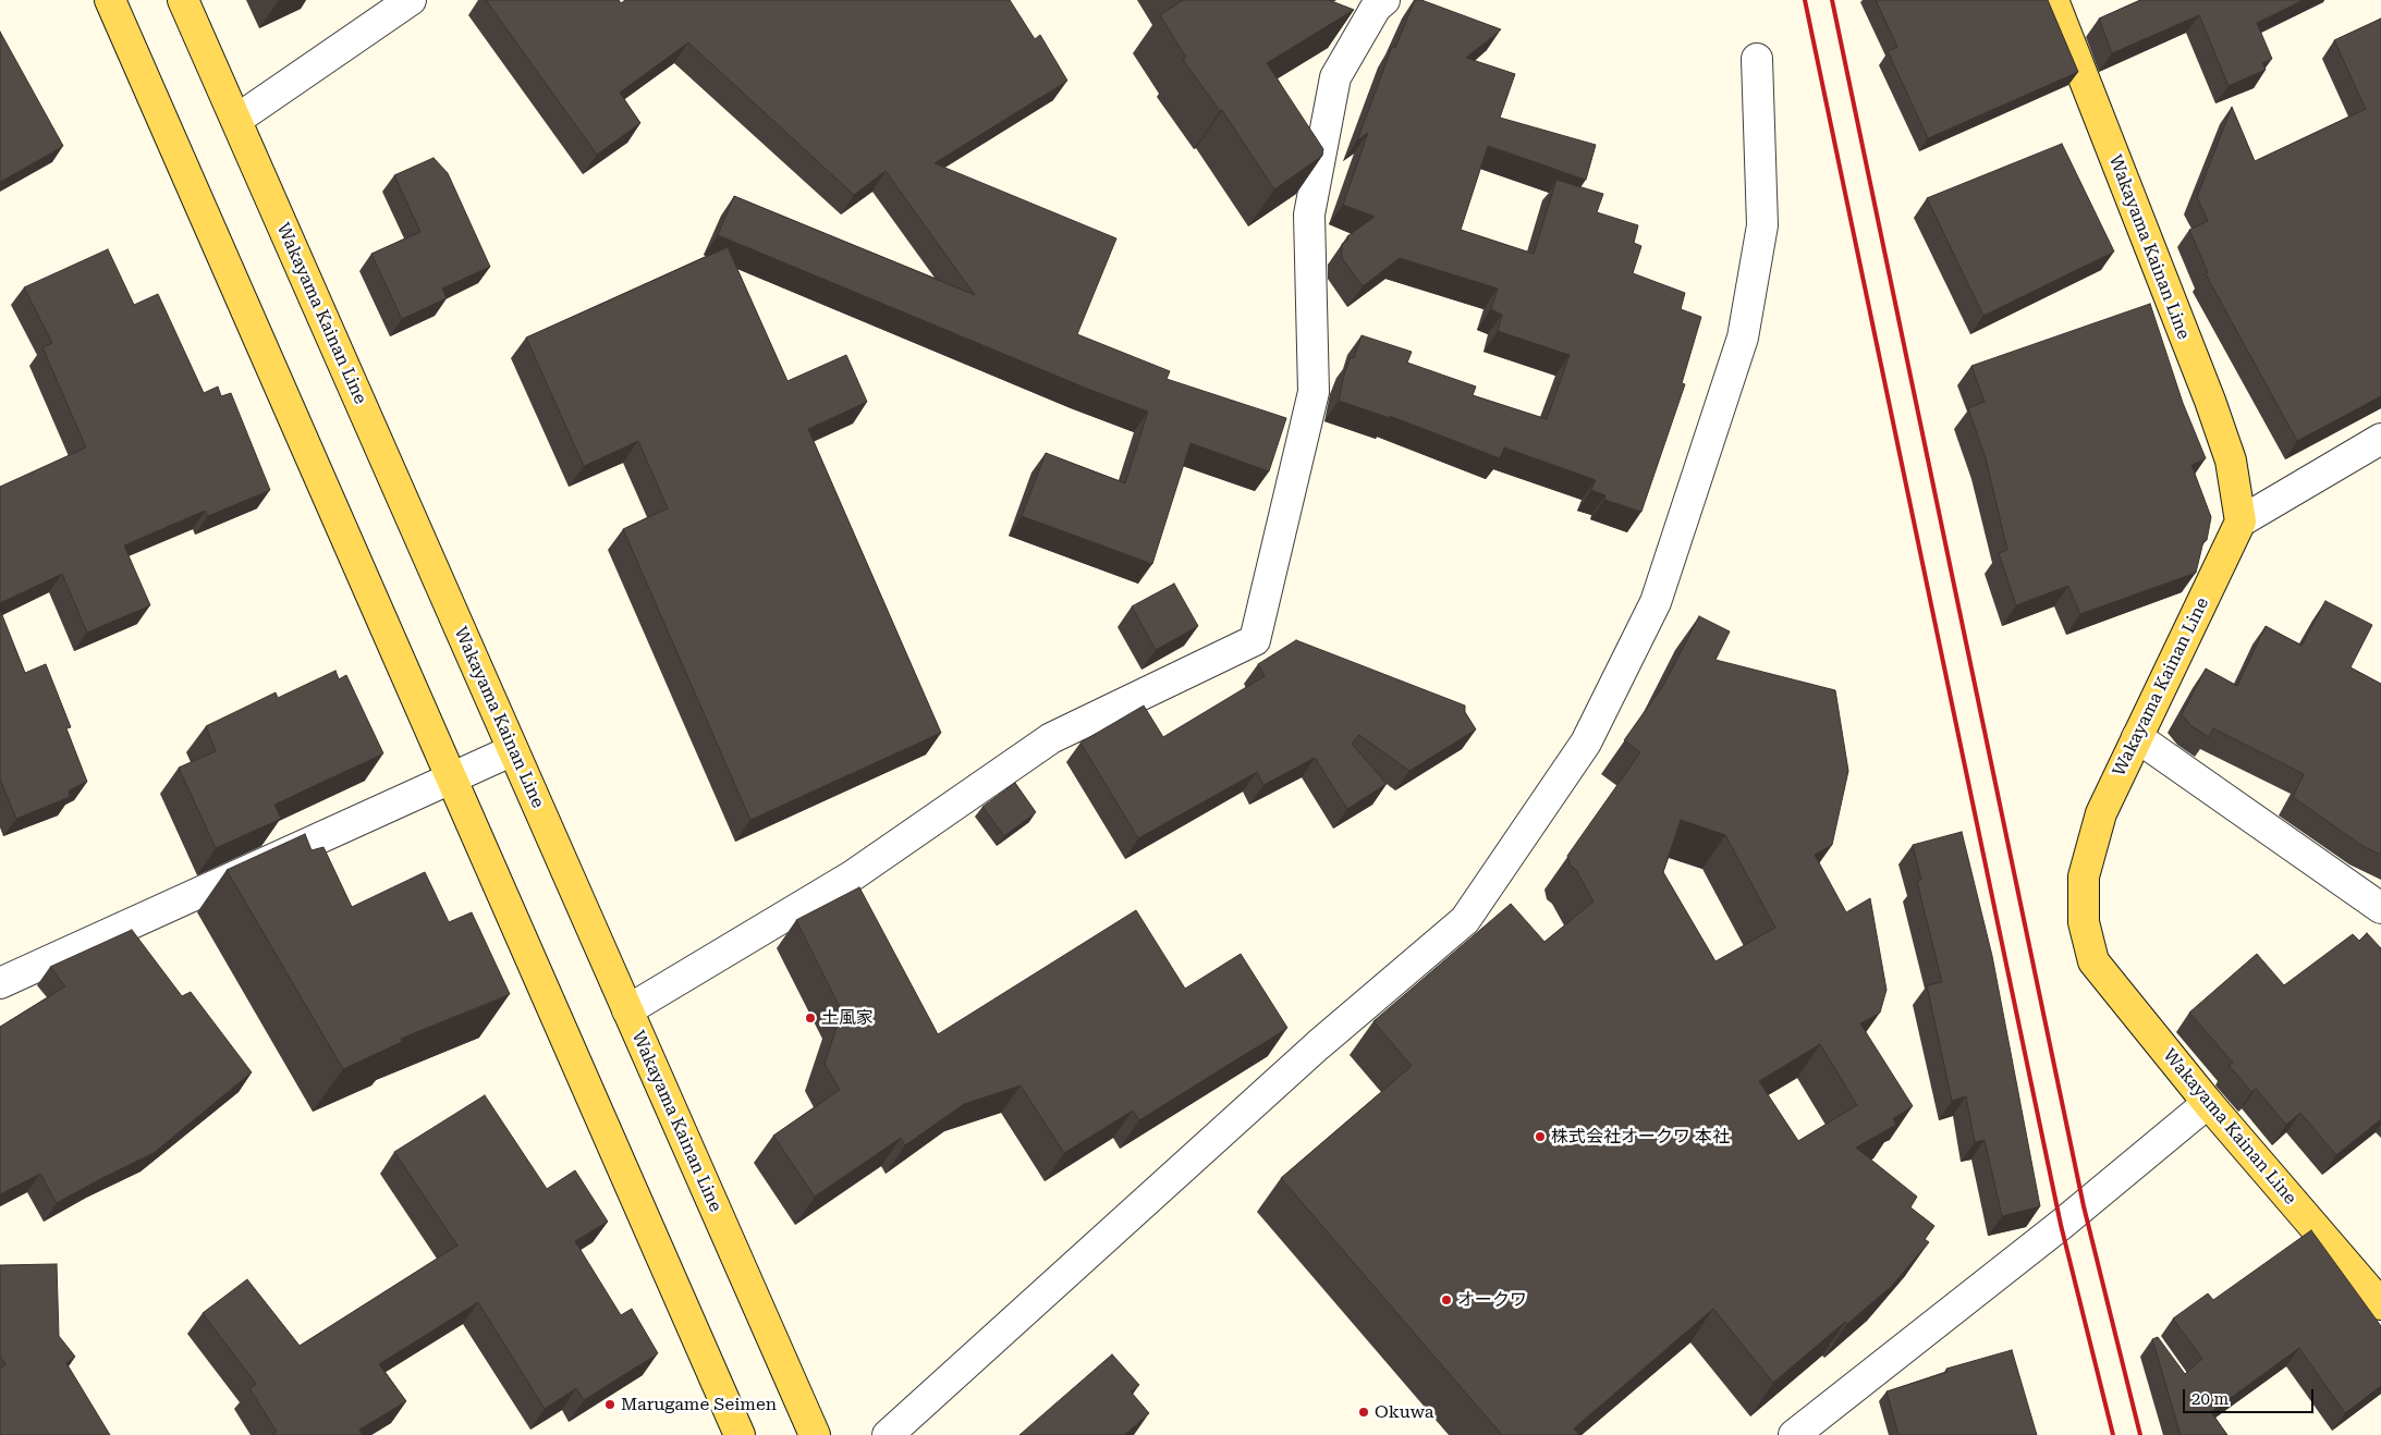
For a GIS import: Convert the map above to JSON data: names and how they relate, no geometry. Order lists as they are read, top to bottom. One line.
{"streets":{"main road":["Wakayama Kainan Line"]},"places":["土風家","株式会社オークワ 本社","オークワ","Marugame Seimen","Okuwa"],"scale_bar":"20 m"}
